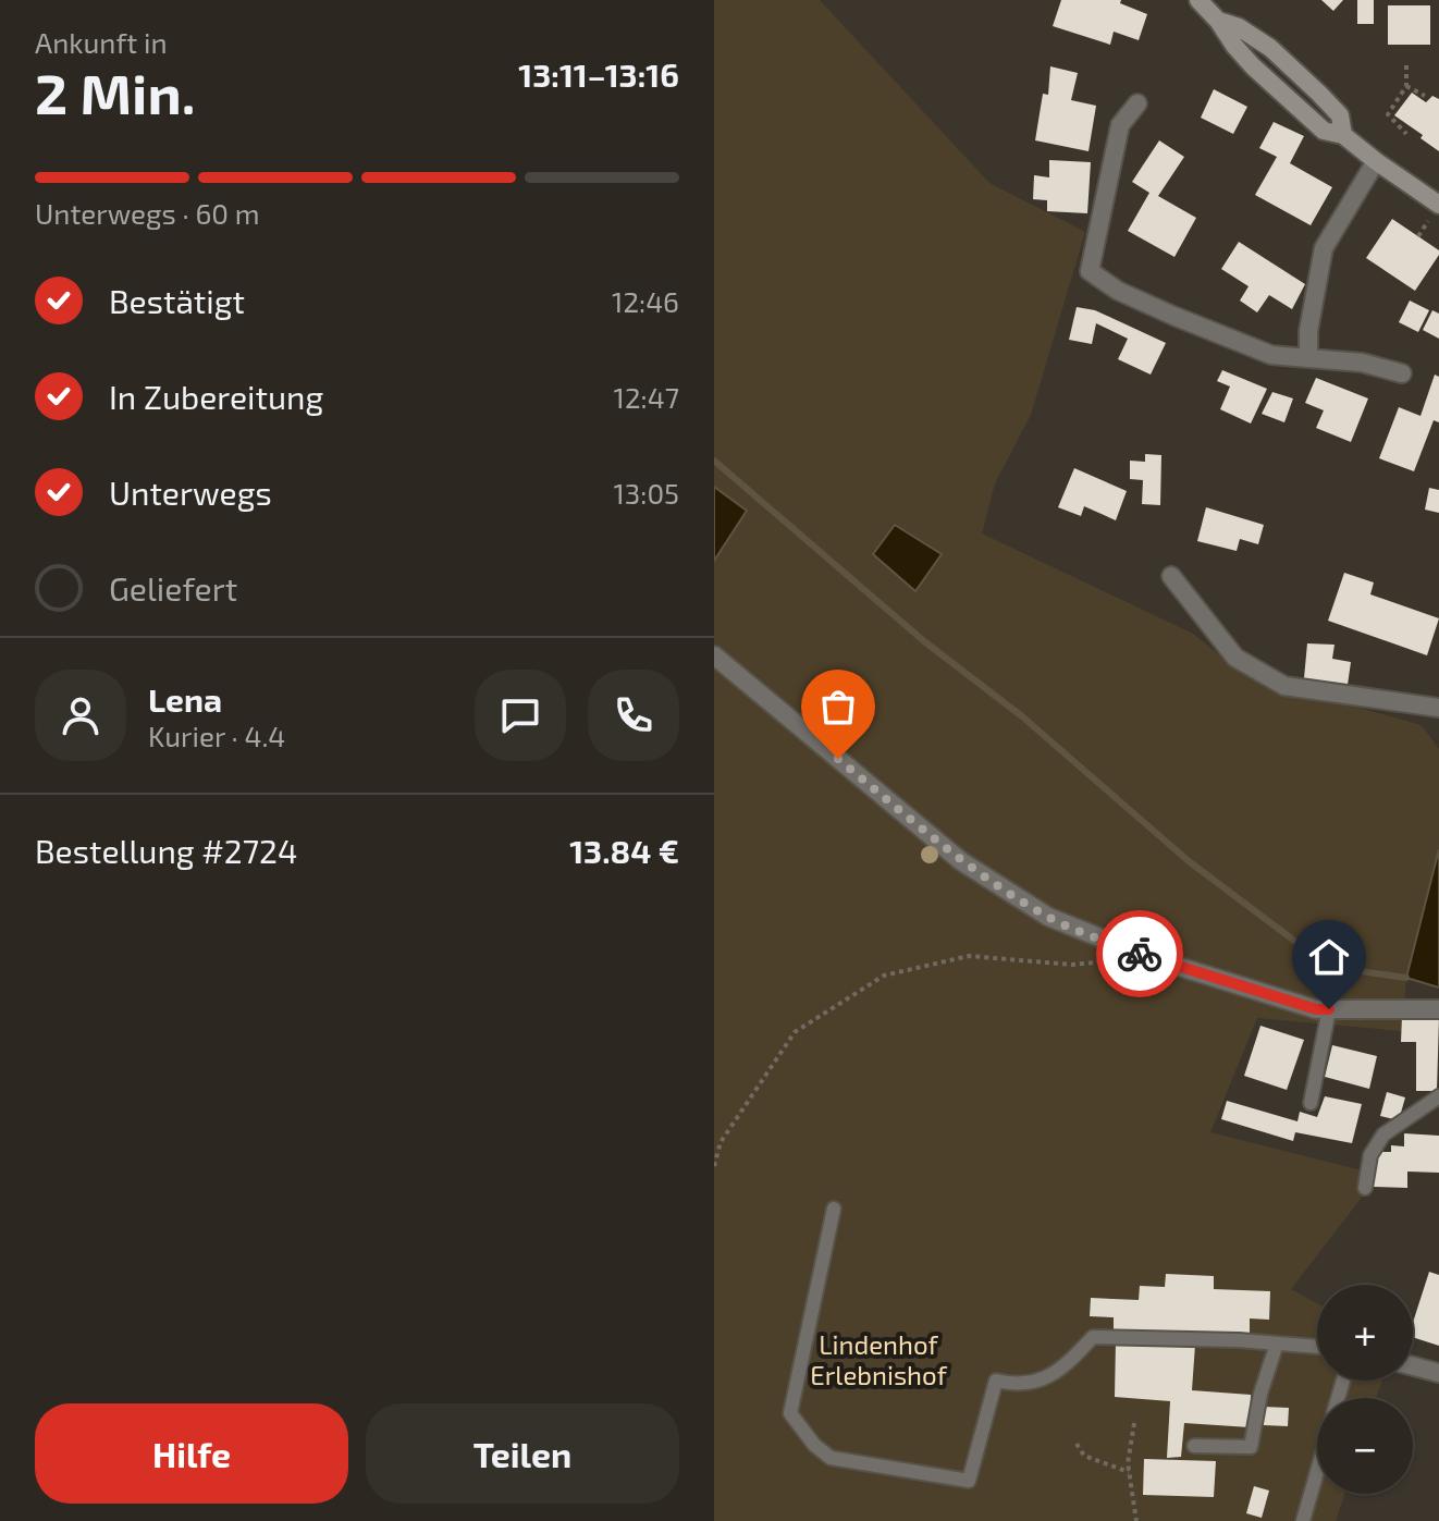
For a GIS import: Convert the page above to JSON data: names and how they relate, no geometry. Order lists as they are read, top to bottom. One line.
{"parks":["Lindenhof Erlebnishof"],"page":{"heading":["2 Min.","Ankunft in","13:11–13:16"],"panel":["Lena","Kurier · 4.4","Bestellung #2724","13.84 €"],"bar":"Unterwegs · 60 m","list":[["Bestätigt","12:46"],["In Zubereitung","12:47"],["Unterwegs","13:05"],"Geliefert"],"map_buttons":["+","−"],"buttons":["Hilfe","Teilen"]}}
